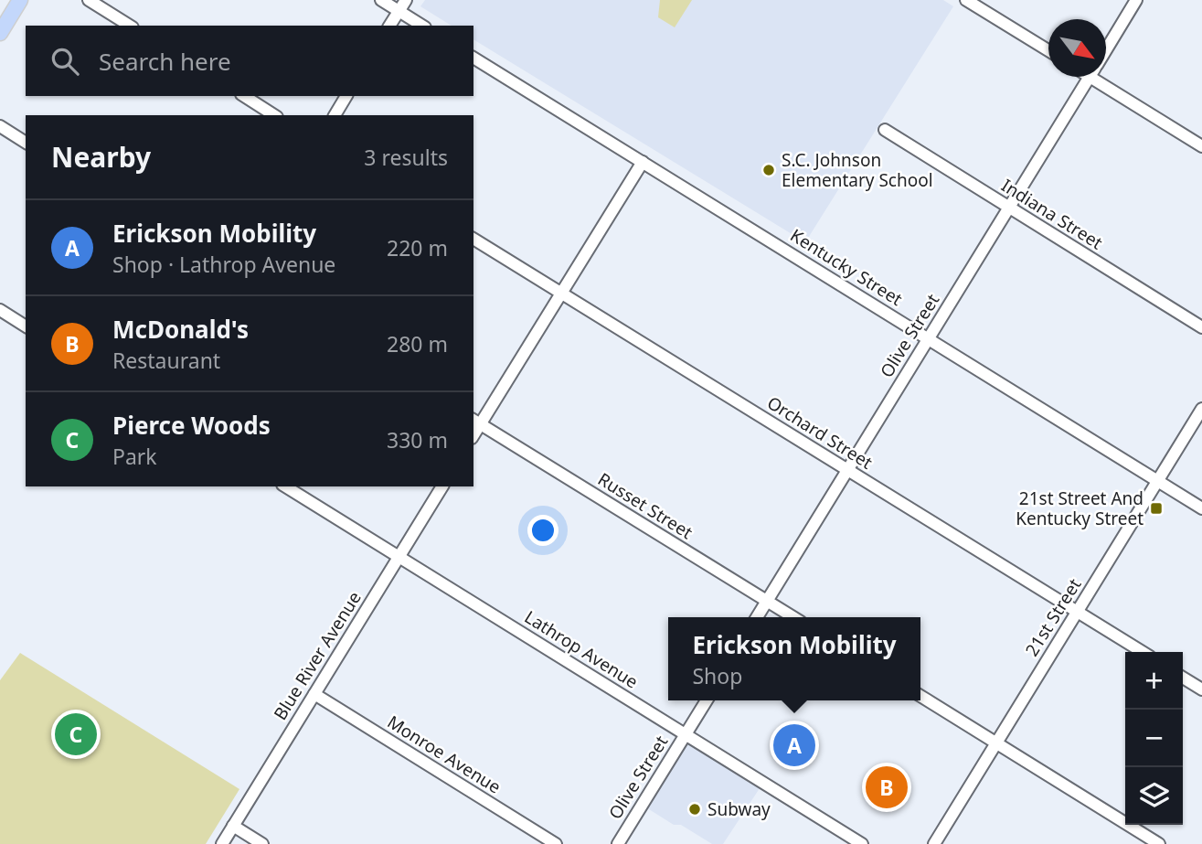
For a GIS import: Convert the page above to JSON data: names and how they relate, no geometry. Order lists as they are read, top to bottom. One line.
{"streets":{"street":["Indiana Street","Kentucky Street","Olive Street","Orchard Street","Russet Street","21st Street","Lathrop Avenue","Blue River Avenue","Monroe Avenue"]},"crossings":[["Indiana Street","Olive Street"],["Kentucky Street","Olive Street"],["Kentucky Street","21st Street"],["Olive Street","Orchard Street"],["Olive Street","Russet Street"],["Olive Street","Lathrop Avenue"],["Orchard Street","21st Street"],["Lathrop Avenue","Blue River Avenue"],["Blue River Avenue","Monroe Avenue"]],"places":{"other":["S.C. Johnson Elementary School","Subway"],"transit":["21st Street And Kentucky Street"]},"north":"bottom right","page":{"search":"Search here","heading":["Nearby","3 results"],"list":[{"mark":"A","name":"Erickson Mobility","note":"Shop · Lathrop Avenue","value":"220 m"},{"mark":"B","name":"McDonald's","note":"Restaurant","value":"280 m"},{"mark":"C","name":"Pierce Woods","note":"Park","value":"330 m"}],"popup":["Erickson Mobility","Shop"],"map_buttons":["+","−"],"pins":["C","A","B"]}}
